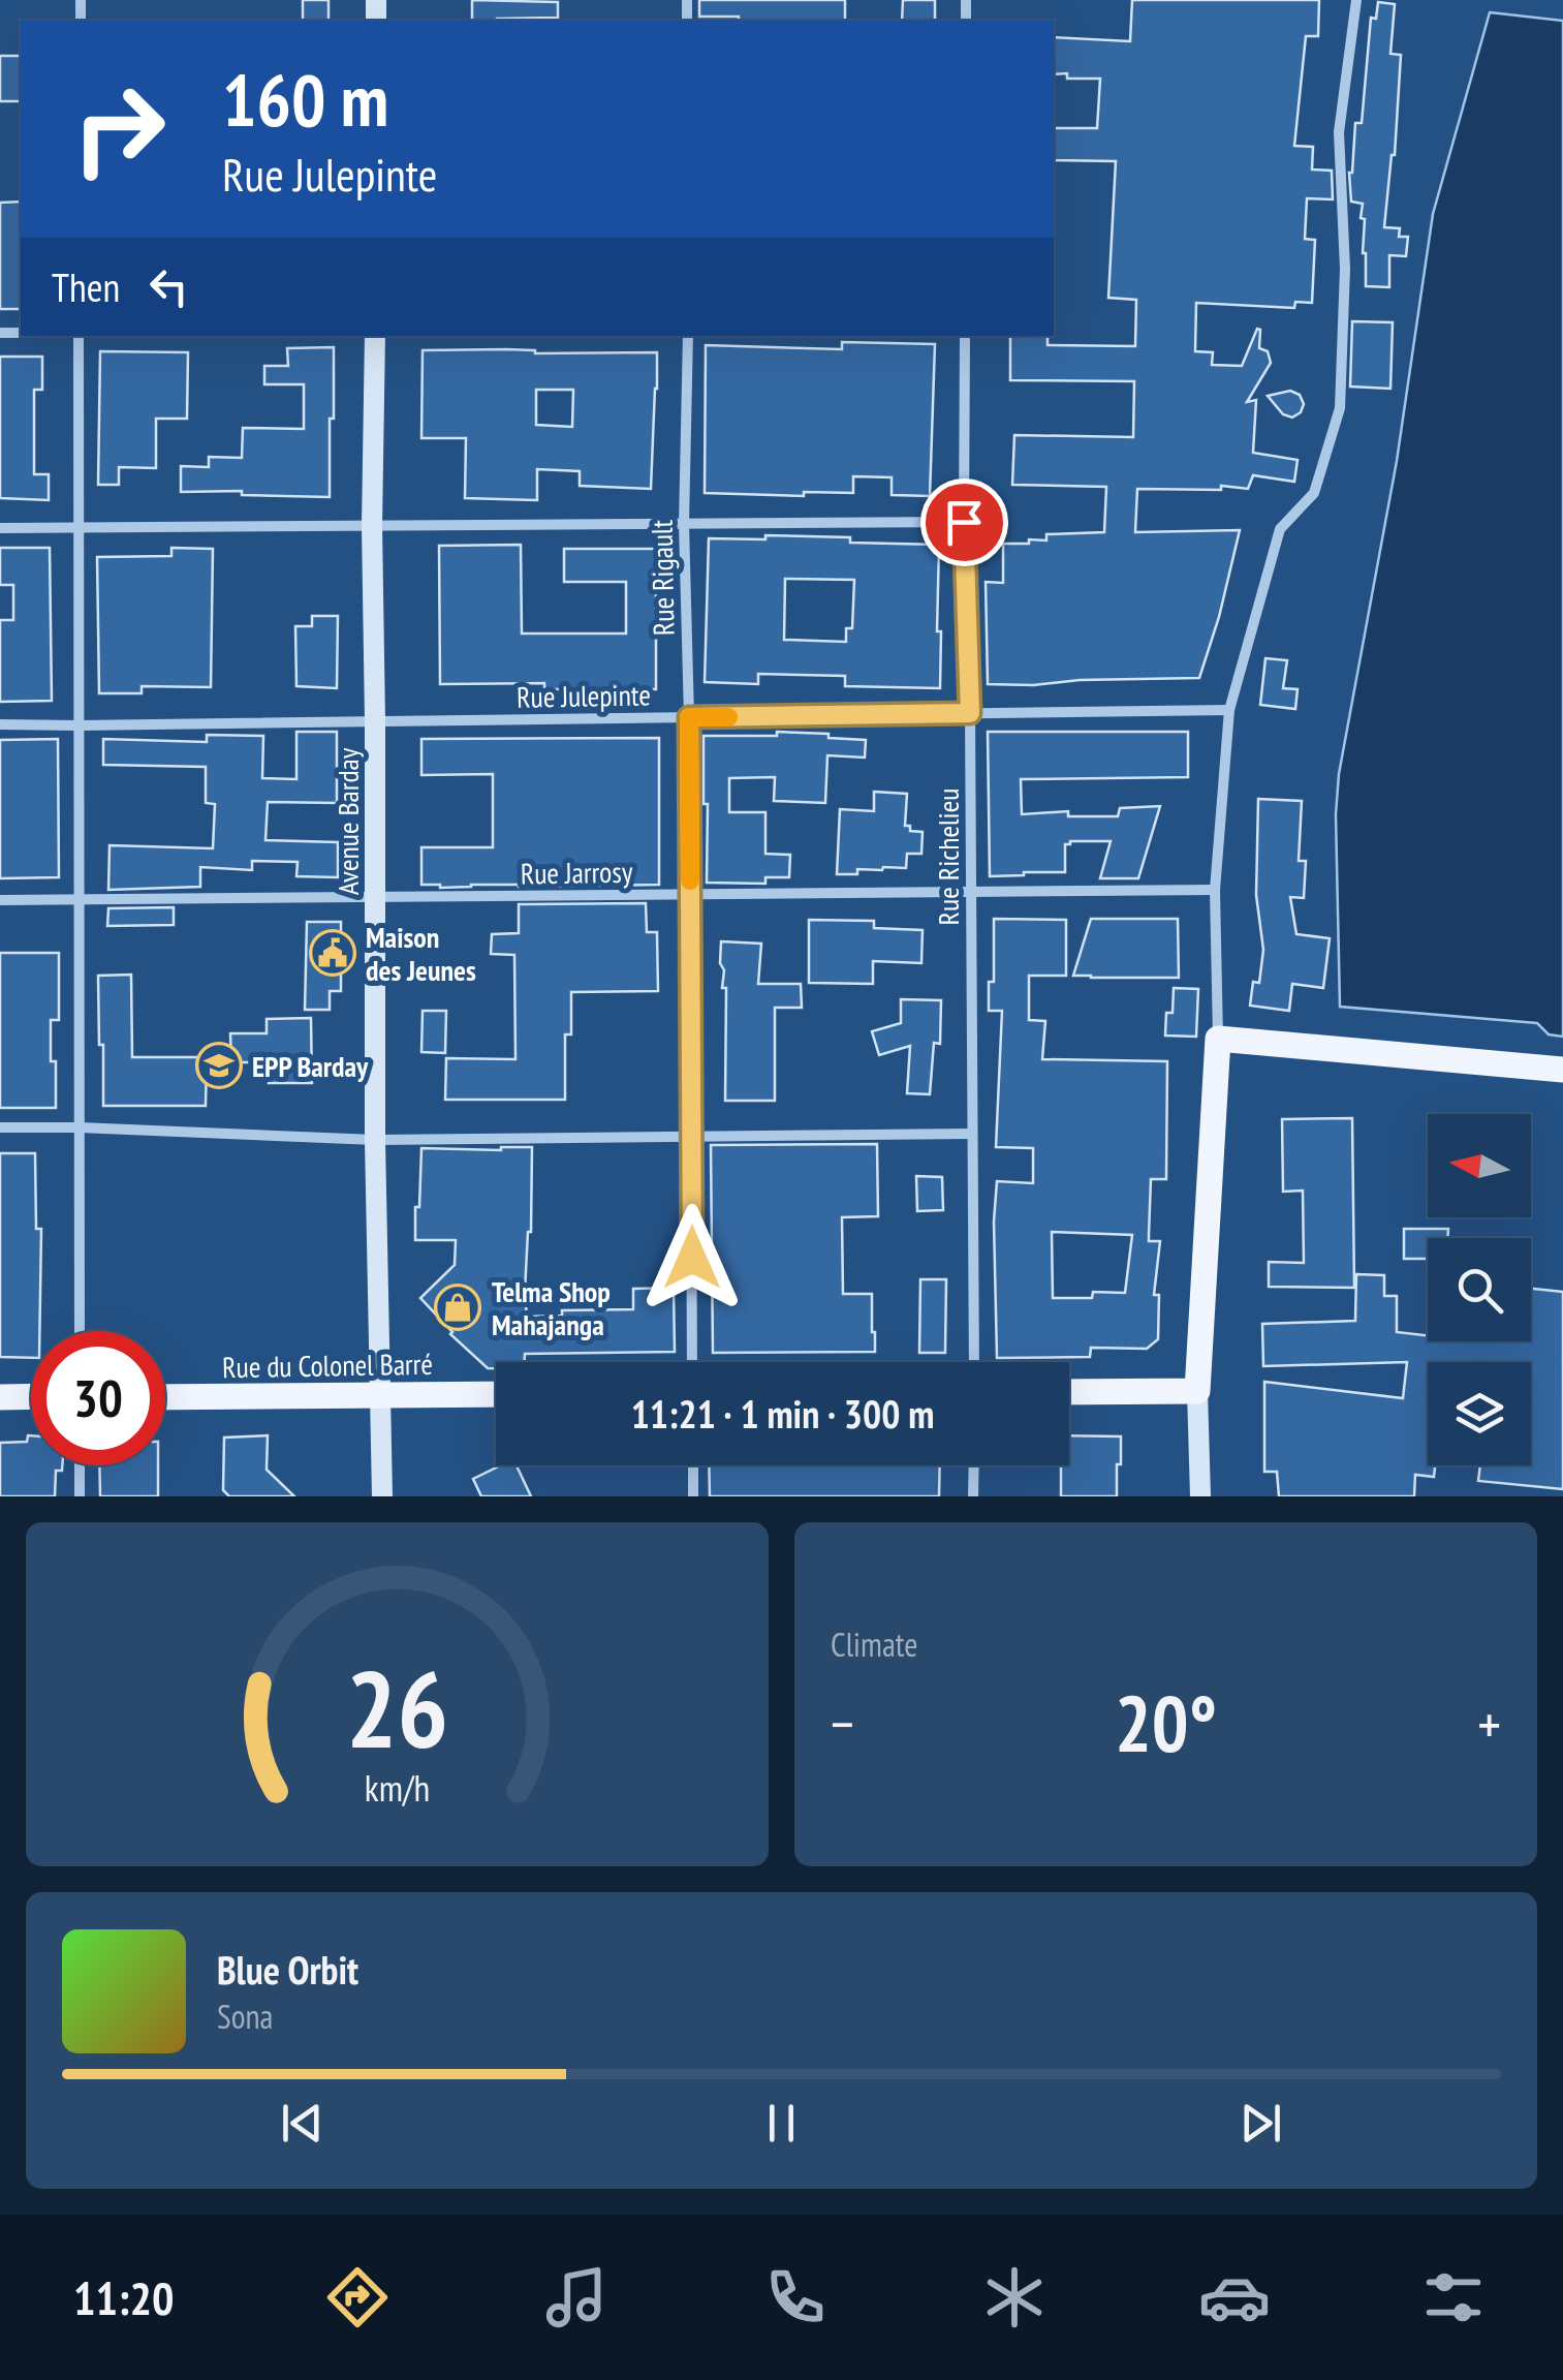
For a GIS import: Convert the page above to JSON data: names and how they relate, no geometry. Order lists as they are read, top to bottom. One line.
{"streets":{"main road":["Avenue Barday","Rue du Colonel Barré"],"street":["Rue Rigault","Rue Julepinte","Rue Richelieu","Rue Jarrosy"]},"crossings":[["Rue Rigault","Rue Julepinte"],["Rue Rigault","Rue Jarrosy"],["Rue Julepinte","Avenue Barday"],["Rue Julepinte","Rue Richelieu"],["Avenue Barday","Rue Jarrosy"],["Avenue Barday","Rue du Colonel Barré"],["Rue Richelieu","Rue Jarrosy"]],"places":{"public building":["Maison des Jeunes"],"school or university":["EPP Barday"],"shop":["Telma Shop Mahajanga"]},"north":"left","page":{"turn":["160 m","Rue Julepinte"],"then":"Then","limit":"30","trip":"11:21 · 1 min · 300 m","tile":"Climate","heat":["−","20°","+"],"song":["Blue Orbit","Sona"],"tabs":"11:20","gauge":["26","km/h"]}}
